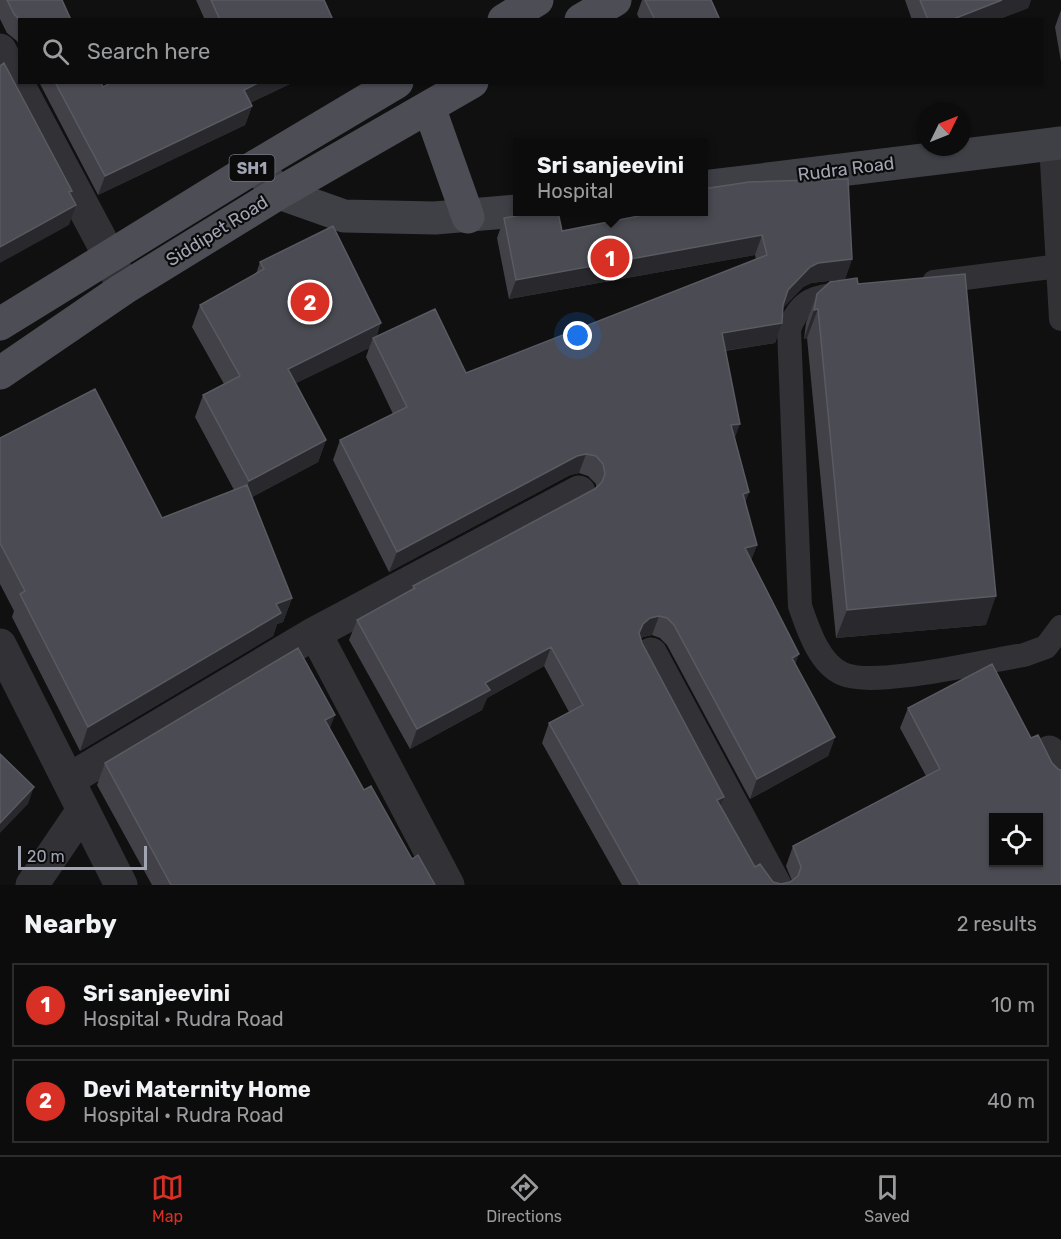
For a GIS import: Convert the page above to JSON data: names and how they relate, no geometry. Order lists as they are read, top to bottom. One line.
{"streets":{"main road":["SH1","Rudra Road","Siddipet Road"]},"scale_bar":"20 m","north":"top right","page":{"search":"Search here","popup":["Sri sanjeevini","Hospital"],"pins":["1","2"],"scale":"20 m","heading":["Nearby","2 results"],"list":[{"mark":"1","name":"Sri sanjeevini","note":"Hospital · Rudra Road","value":"10 m"},{"mark":"2","name":"Devi Maternity Home","note":"Hospital · Rudra Road","value":"40 m"}],"nav":["Map","Directions","Saved"]}}
